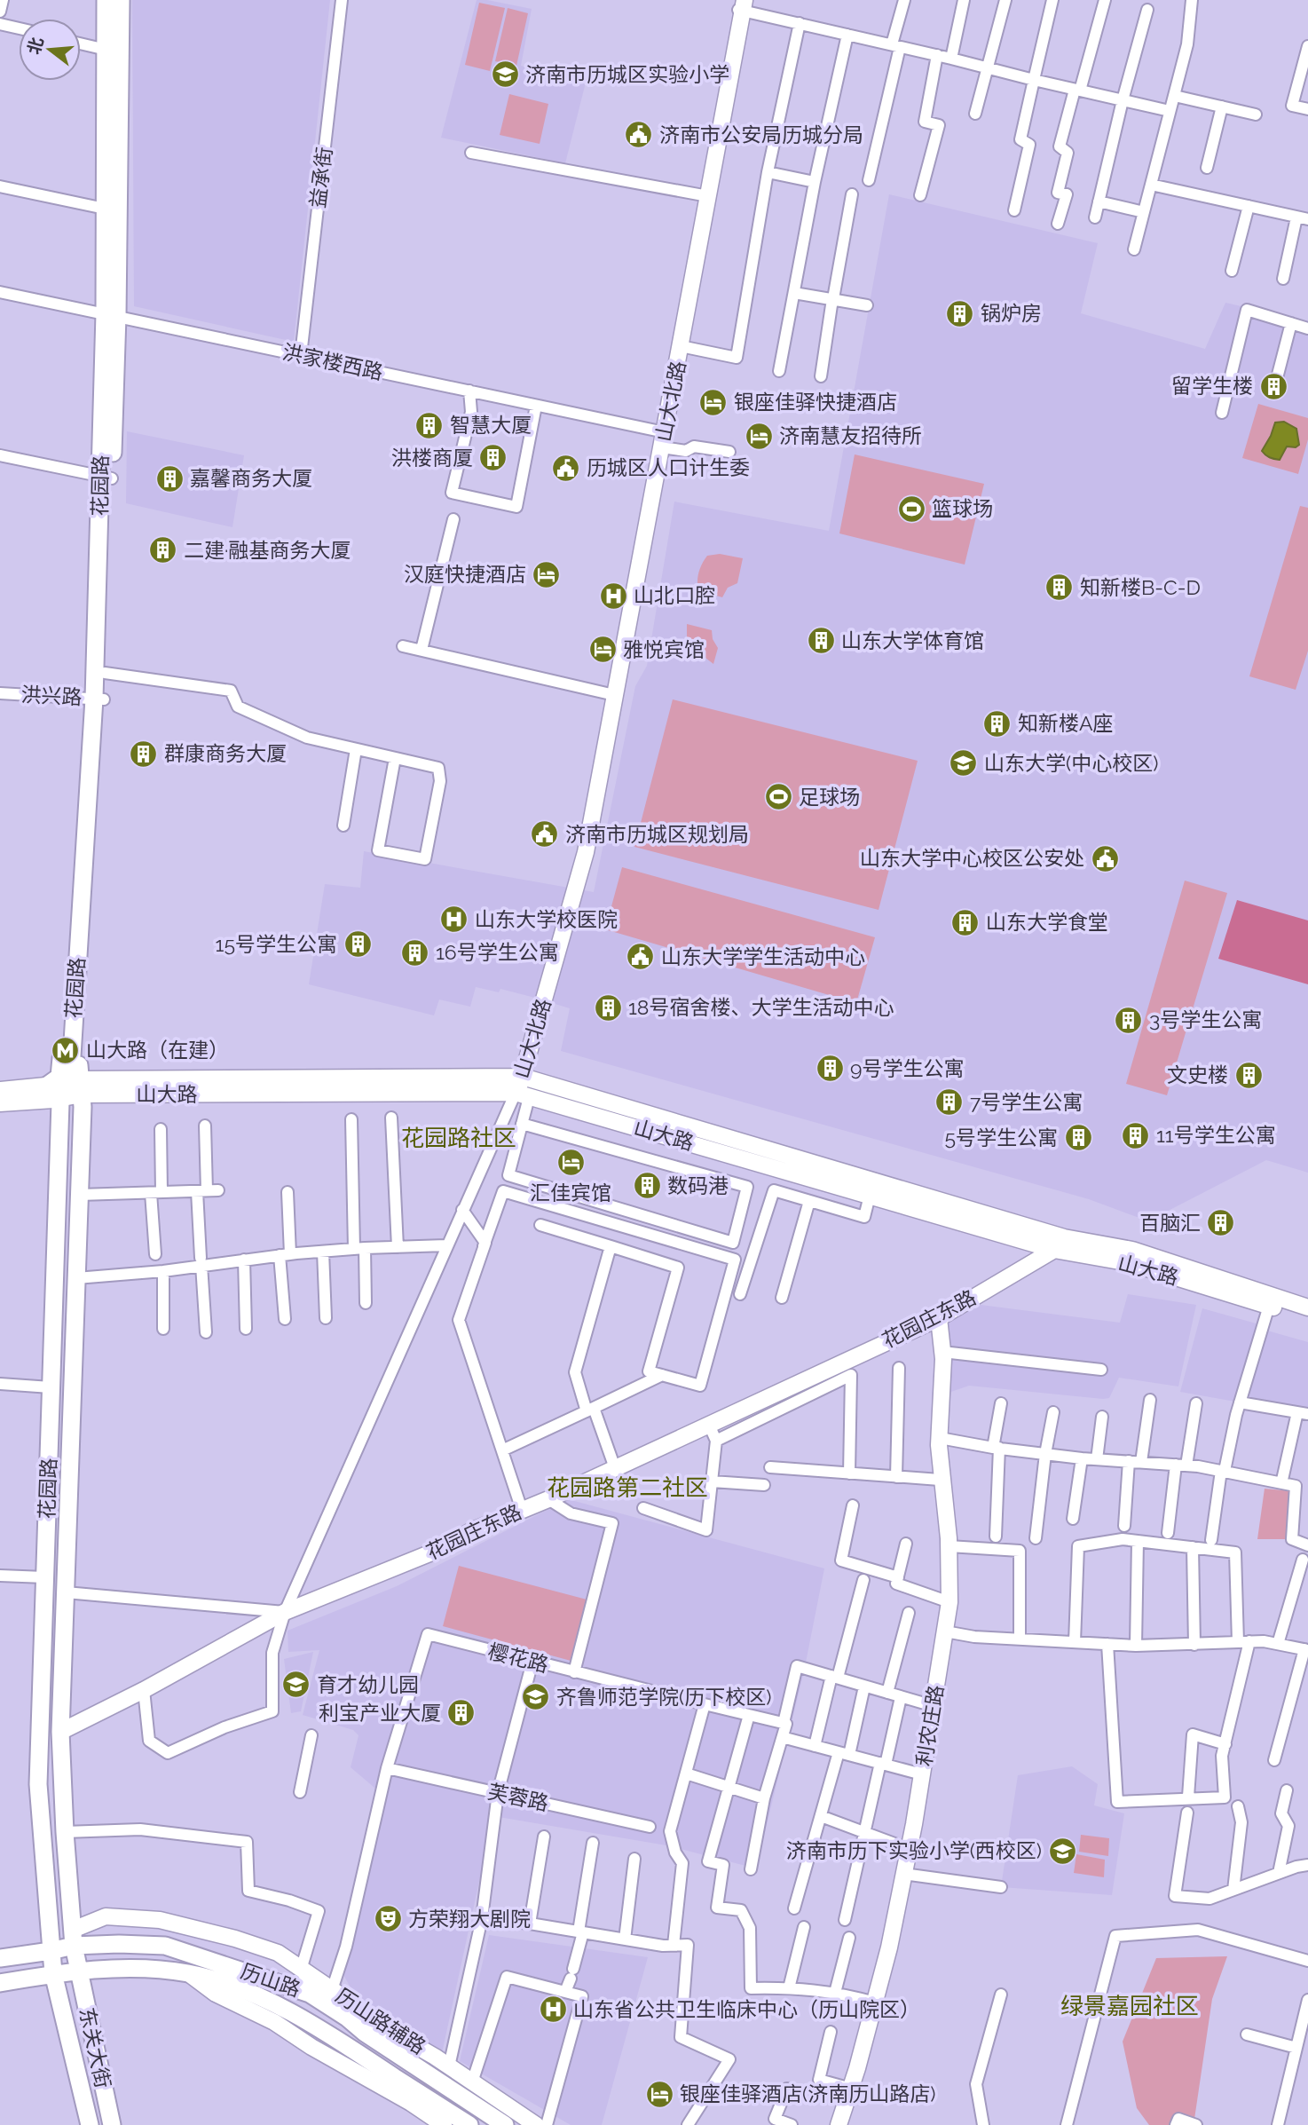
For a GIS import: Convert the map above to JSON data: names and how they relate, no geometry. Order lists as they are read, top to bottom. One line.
{"streets":{"main road":["山大北路","花园路","山大路","花园庄东路","利农庄路","历山路","历山路辅路","东关大街"],"street":["益承街","洪家楼西路","洪兴路","樱花路","芙蓉路"]},"crossings":[["益承街","洪家楼西路"],["洪家楼西路","山大北路"],["洪家楼西路","花园路"],["山大北路","山大路"],["花园路","洪兴路"],["花园路","山大路"],["花园路","花园庄东路"],["花园路","历山路"],["花园路","历山路辅路"],["花园路","东关大街"],["山大路","花园庄东路"],["花园庄东路","利农庄路"],["樱花路","芙蓉路"],["历山路","历山路辅路"],["历山路","东关大街"]],"districts":["花园路社区","花园路第二社区","绿景嘉园社区"],"places":{"school or university":["济南市历城区实验小学","山东大学(中心校区)","育才幼儿园","齐鲁师范学院(历下校区)","济南市历下实验小学(西校区)"],"public building":["济南市公安局历城分局","历城区人口计生委","济南市历城区规划局","山东大学中心校区公安处","山东大学学生活动中心"],"building":["锅炉房","留学生楼","智慧大厦","洪楼商厦","嘉馨商务大厦","二建·融基商务大厦","知新楼B-C-D","山东大学体育馆","知新楼A座","群康商务大厦","山东大学食堂","15号学生公寓","16号学生公寓","18号宿舍楼、大学生活动中心","3号学生公寓","9号学生公寓","文史楼","7号学生公寓","11号学生公寓","5号学生公寓","数码港","百脑汇","利宝产业大厦"],"hotel":["银座佳驿快捷酒店","济南慧友招待所","汉庭快捷酒店","雅悦宾馆","汇佳宾馆","银座佳驿酒店(济南历山路店)"],"sports":["篮球场","足球场"],"hospital":["山北口腔","山东大学校医院","山东省公共卫生临床中心（历山院区）"],"metro station":["山大路（在建）"],"theatre":["方荣翔大剧院"]},"north":"left"}
